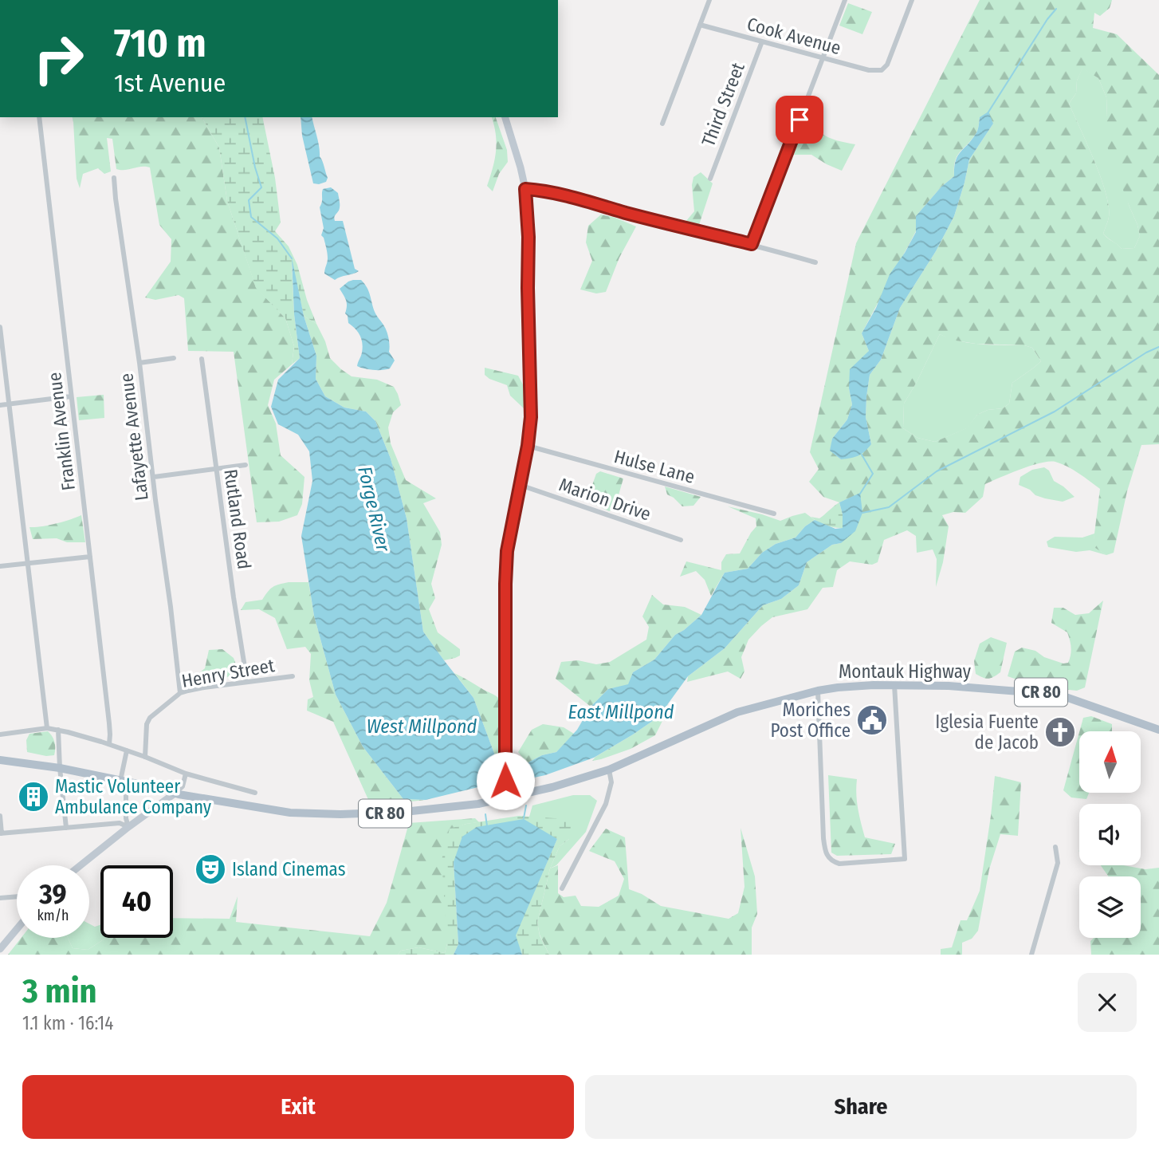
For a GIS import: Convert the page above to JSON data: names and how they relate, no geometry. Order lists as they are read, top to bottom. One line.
{"streets":{"main road":["Montauk Highway","CR 80"],"street":["Cook Avenue","Third Street","Franklin Avenue","Lafayette Avenue","Hulse Lane","Marion Drive","Rutland Road","Henry Street"]},"crossings":[["Cook Avenue","Third Street"],["Lafayette Avenue","Henry Street"],["Rutland Road","Henry Street"]],"water":["Forge River","East Millpond","West Millpond"],"places":{"public building":["Moriches Post Office"],"church":["Iglesia Fuente de Jacob"],"building":["Mastic Volunteer Ambulance Company"],"theatre":["Island Cinemas"]},"north":"top","page":{"turn":["710 m","1st Avenue"],"speed":"39 km/h","limit":"40","heading":["3 min","1.1 km · 16:14"],"buttons":["Exit","Share"]}}
